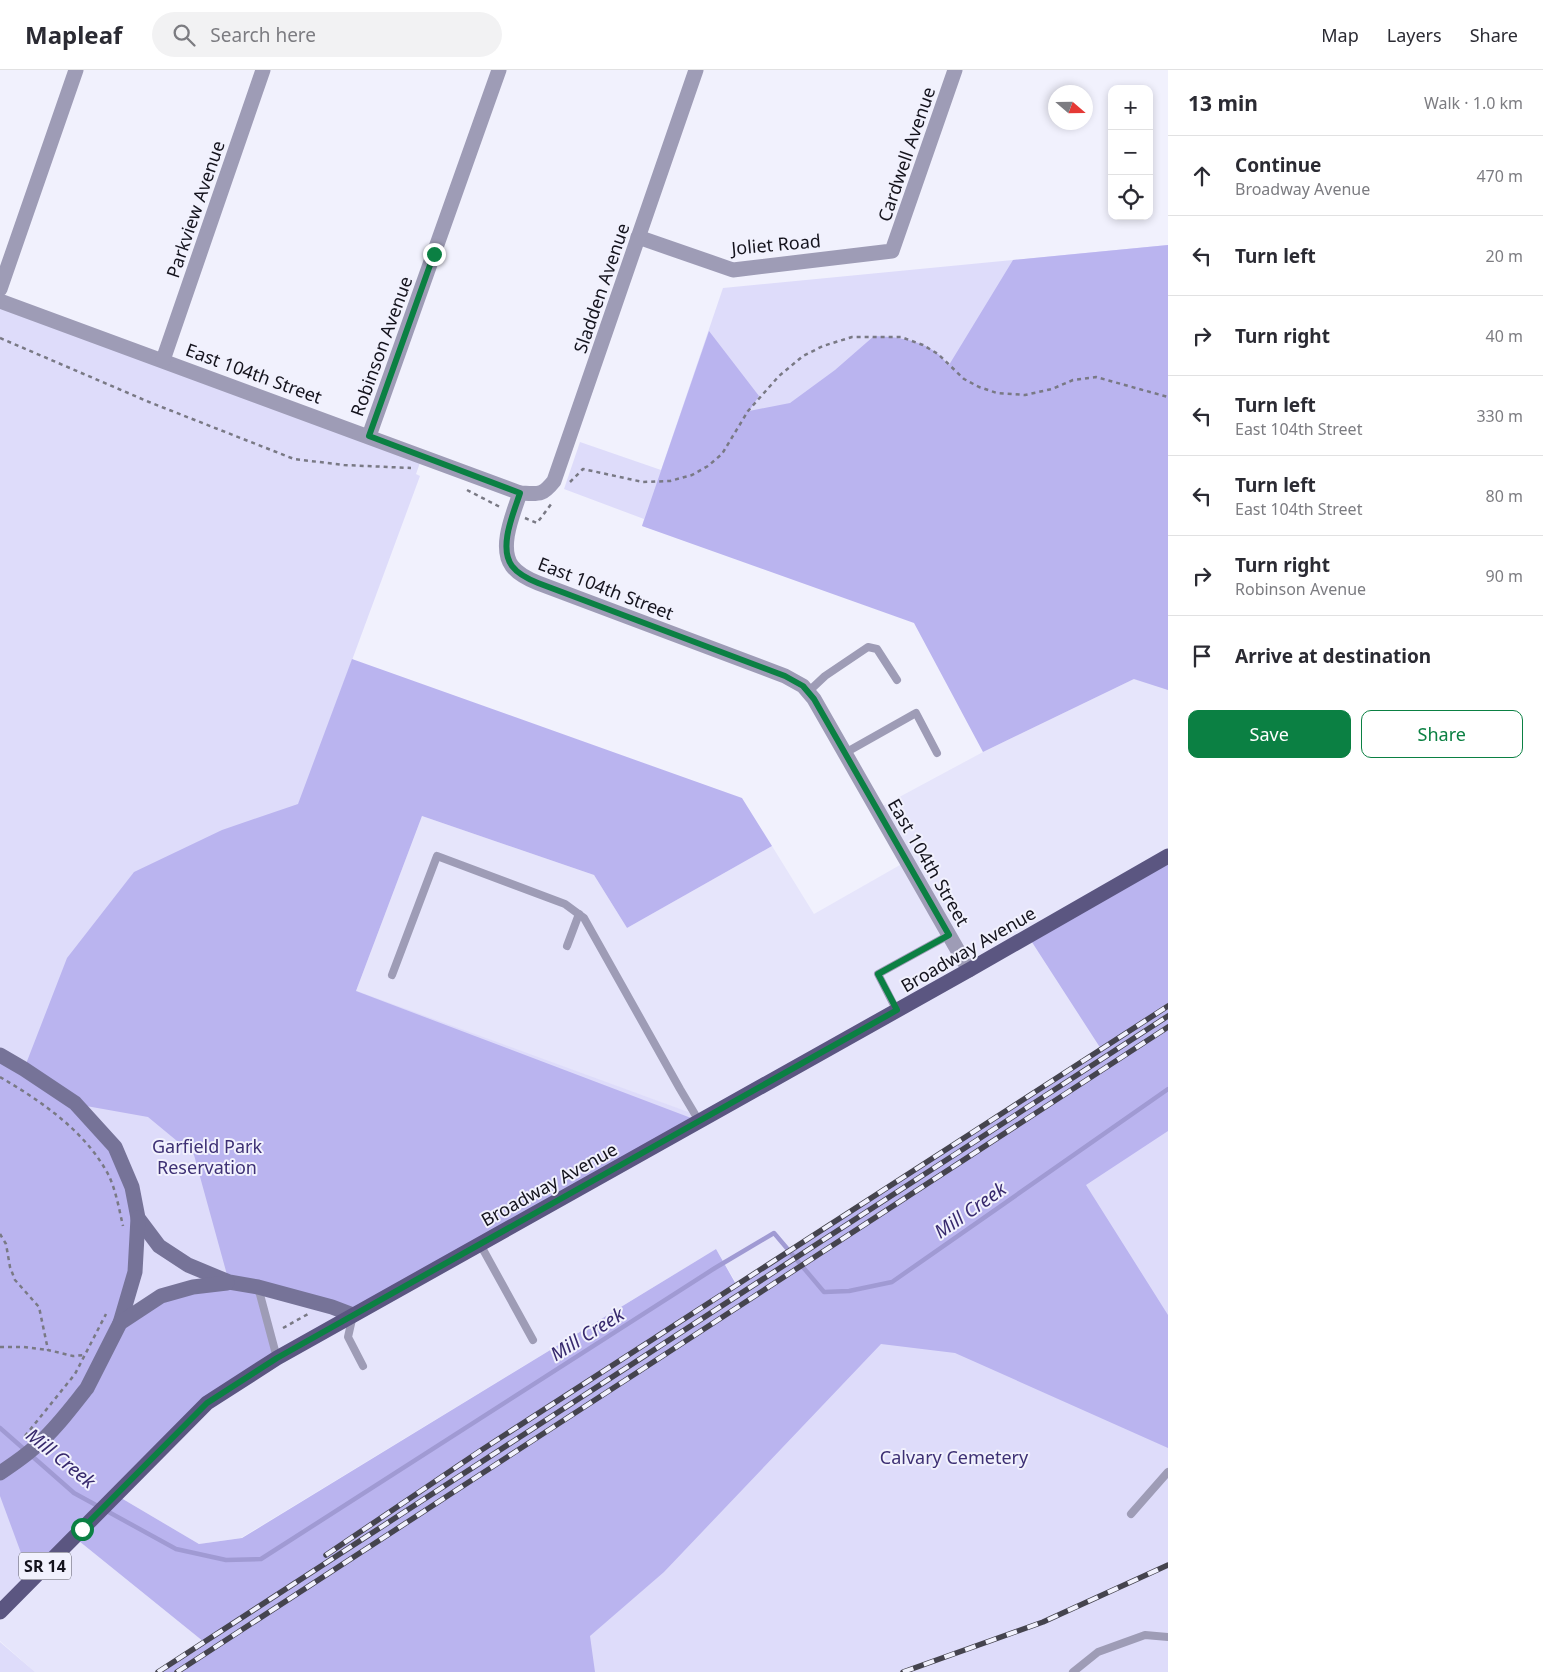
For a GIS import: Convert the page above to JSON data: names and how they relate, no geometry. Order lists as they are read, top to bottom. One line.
{"streets":{"main road":["Broadway Avenue","SR 14"],"street":["Cardwell Avenue","Parkview Avenue","Joliet Road","Sladden Avenue","Robinson Avenue","East 104th Street"]},"crossings":[["Cardwell Avenue","Joliet Road"],["Parkview Avenue","East 104th Street"],["Joliet Road","Sladden Avenue"],["Sladden Avenue","East 104th Street"],["Robinson Avenue","East 104th Street"],["East 104th Street","Broadway Avenue"]],"water":["Mill Creek"],"parks":["Garfield Park Reservation","Calvary Cemetery"],"north":"right","page":{"header":"Mapleaf","search":"Search here","nav":["Map","Layers","Share"],"heading":["13 min","Walk · 1.0 km"],"map_buttons":["+","−"],"list":[["Continue","Broadway Avenue","470 m"],["Turn left","20 m"],["Turn right","40 m"],["Turn left","East 104th Street","330 m"],["Turn left","East 104th Street","80 m"],["Turn right","Robinson Avenue","90 m"],"Arrive at destination"],"buttons":["Save","Share"]}}
